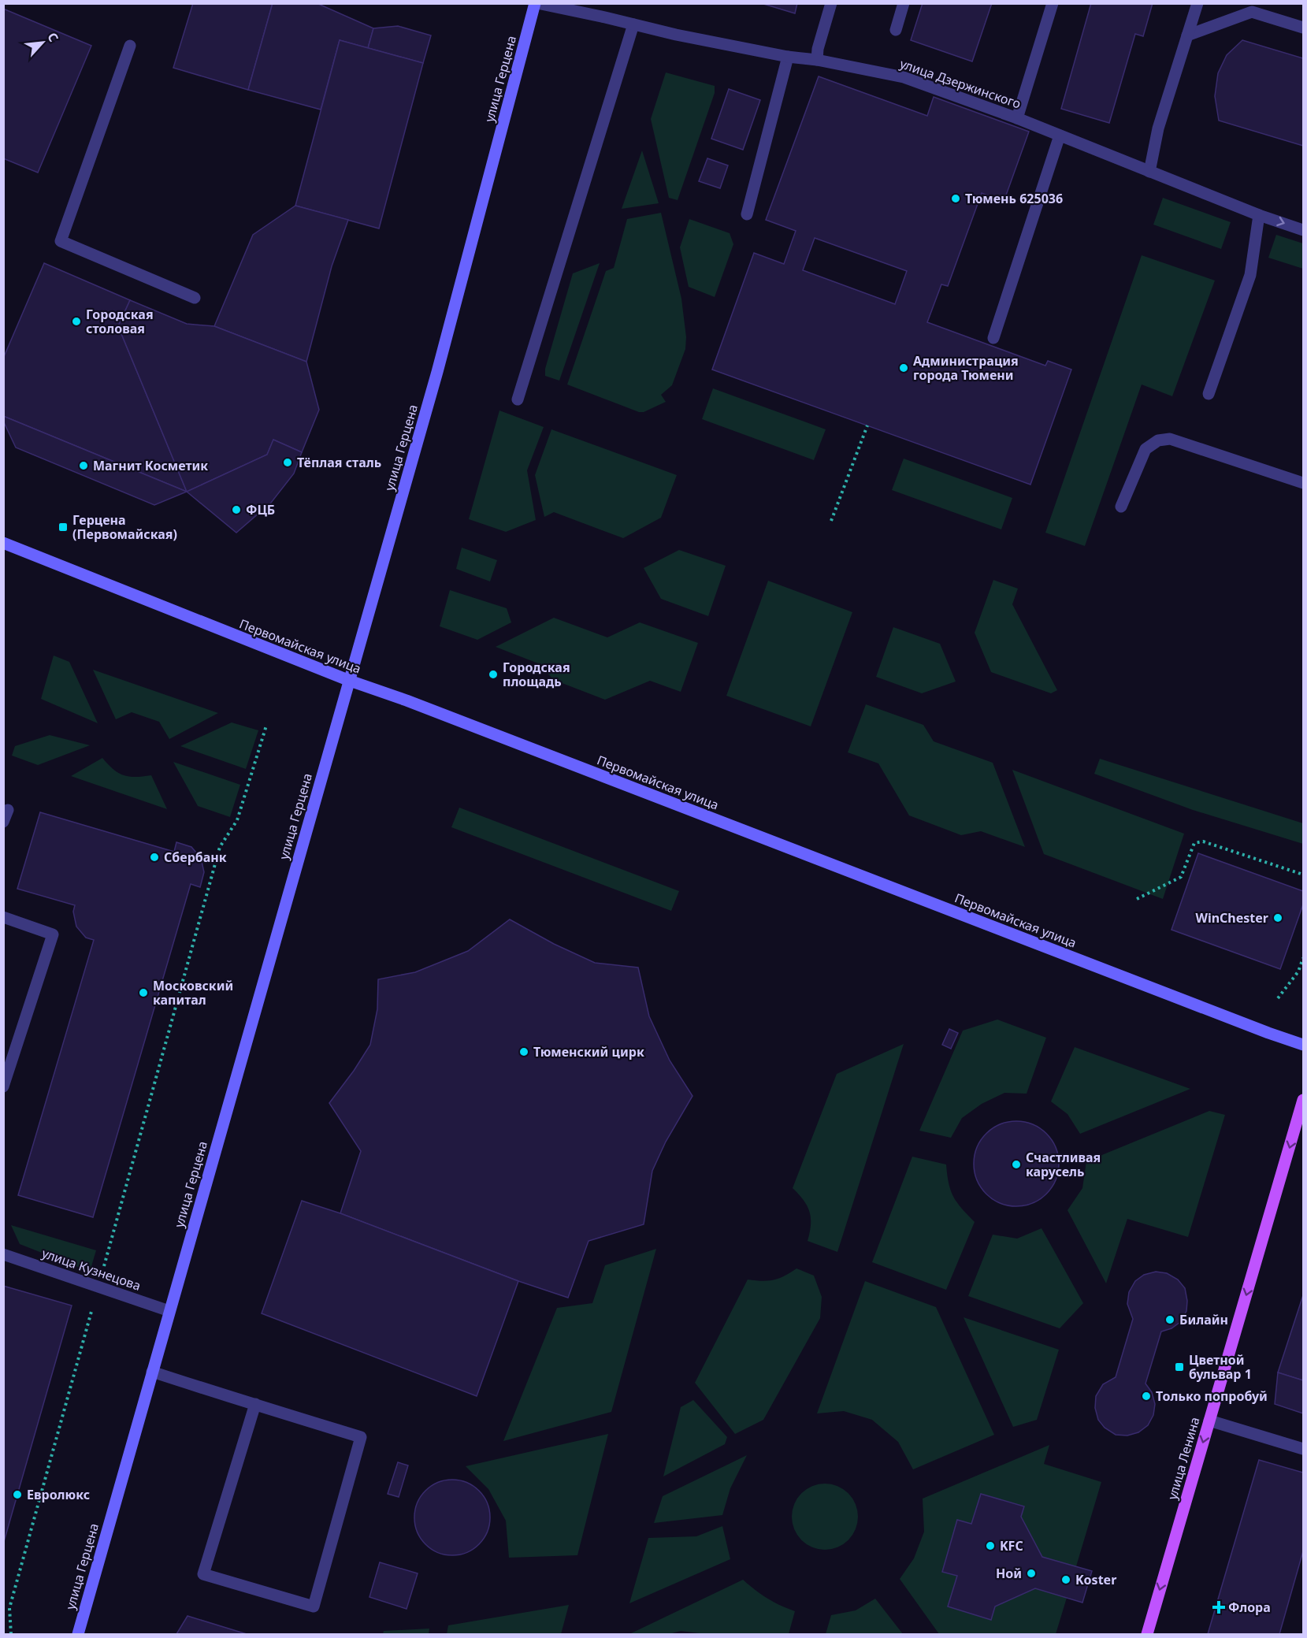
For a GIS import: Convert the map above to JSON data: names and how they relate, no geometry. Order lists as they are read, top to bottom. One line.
{"streets":{"main road":["улица Ленина"],"street":["улица Герцена","улица Дзержинского","Первомайская улица","улица Кузнецова"]},"crossings":[["улица Герцена","улица Дзержинского"],["улица Герцена","Первомайская улица"],["улица Герцена","улица Кузнецова"]],"one_way":["улица Ленина"],"places":{"other":["Тюмень 625036","Городская столовая","Администрация города Тюмени","Тёплая сталь","Магнит Косметик","ФЦБ","Городская площадь","Сбербанк","WinChester","Московский капитал","Тюменский цирк","Счастливая карусель","Билайн","Только попробуй","Евролюкс","KFC","Ной","Koster"],"transit":["Герцена (Первомайская)","Цветной бульвар 1"],"health":["Флора"]},"north":"top right"}
